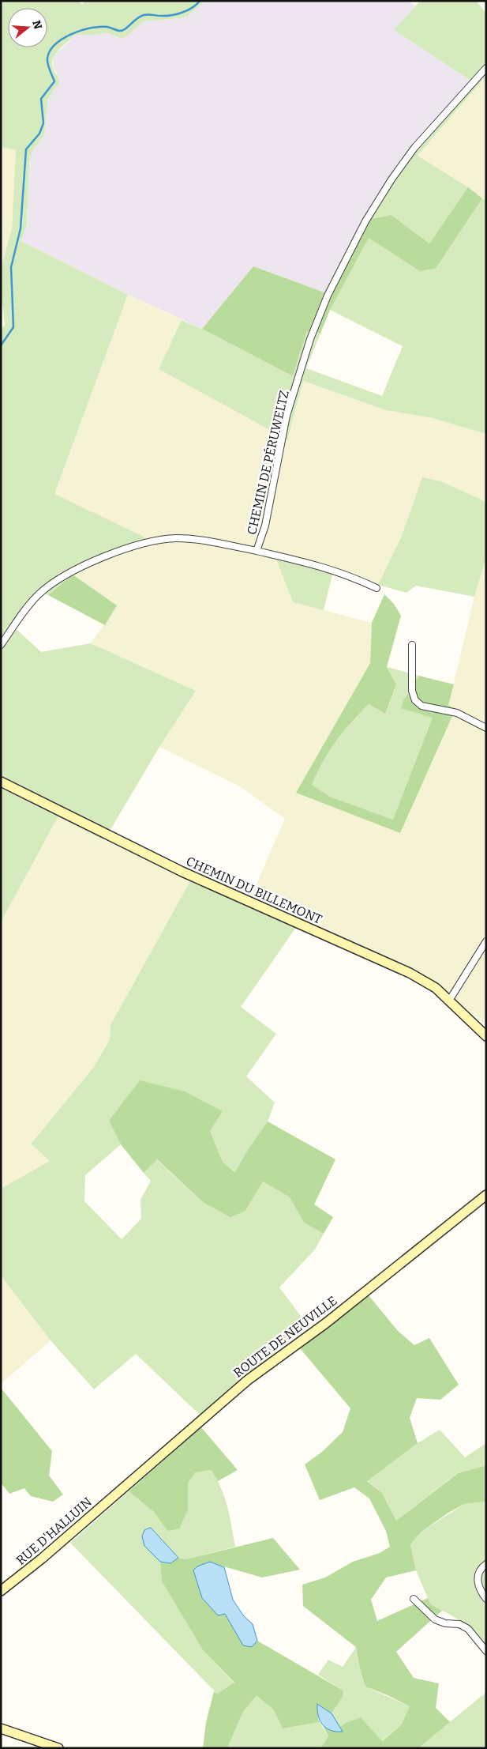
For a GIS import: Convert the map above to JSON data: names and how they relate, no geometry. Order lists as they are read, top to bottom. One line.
{"streets":{"main road":["CHEMIN DU BILLEMONT","ROUTE DE NEUVILLE","RUE D'HALLUIN"],"street":["CHEMIN DE PÉRUWELTZ"]},"crossings":[["ROUTE DE NEUVILLE","RUE D'HALLUIN"]],"north":"right"}
